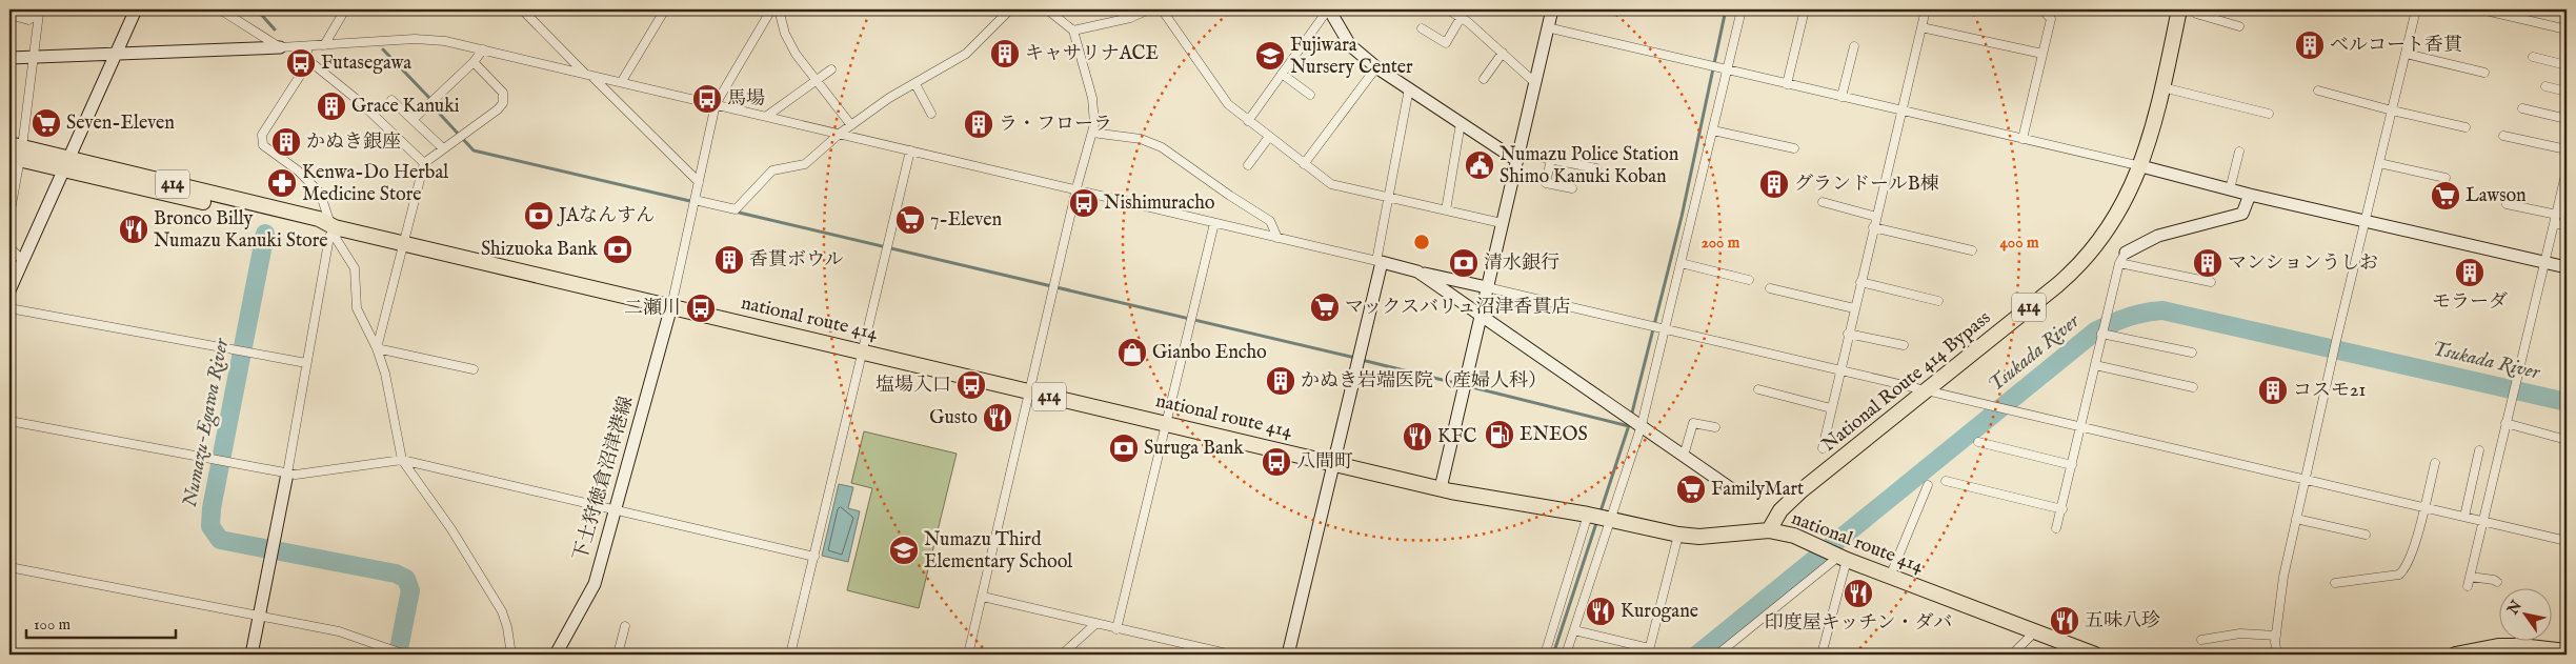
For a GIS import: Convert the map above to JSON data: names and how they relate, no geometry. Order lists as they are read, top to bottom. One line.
{"streets":{"highway":["414","national route 414","National Route 414 Bypass"],"street":["下土狩徳倉沼津港線"]},"crossings":[["national route 414","National Route 414 Bypass"],["national route 414","下土狩徳倉沼津港線"]],"water":["Tsukada River","Numazu-Egawa River"],"places":{"building":["ベルコート香貫","キャサリナACE","Grace Kanuki","ラ・フローラ","かぬき銀座","グランドールB棟","香貫ボウル","マンションうしお","モラーダ","かぬき岩端医院（産婦人科）","コスモ21"],"school or university":["Fujiwara Nursery Center","Numazu Third Elementary School"],"bus stop":["Futasegawa","馬場","Nishimuracho","二瀬川","塩場入口","八間町"],"supermarket":["Seven-Eleven","Lawson","7-Eleven","マックスバリュ沼津香貫店","FamilyMart"],"public building":["Numazu Police Station Shimo Kanuki Koban"],"pharmacy":["Kenwa-Do Herbal Medicine Store"],"bank":["JAなんすん","Shizuoka Bank","清水銀行","Suruga Bank"],"restaurant":["Bronco Billy Numazu Kanuki Store","Gusto","KFC","印度屋キッチン・ダバ","Kurogane","五味八珍"],"shop":["Gianbo Encho"],"fuel station":["ENEOS"]},"scale_bar":"100 m","north":"top left","rings":["200 m","400 m"]}
